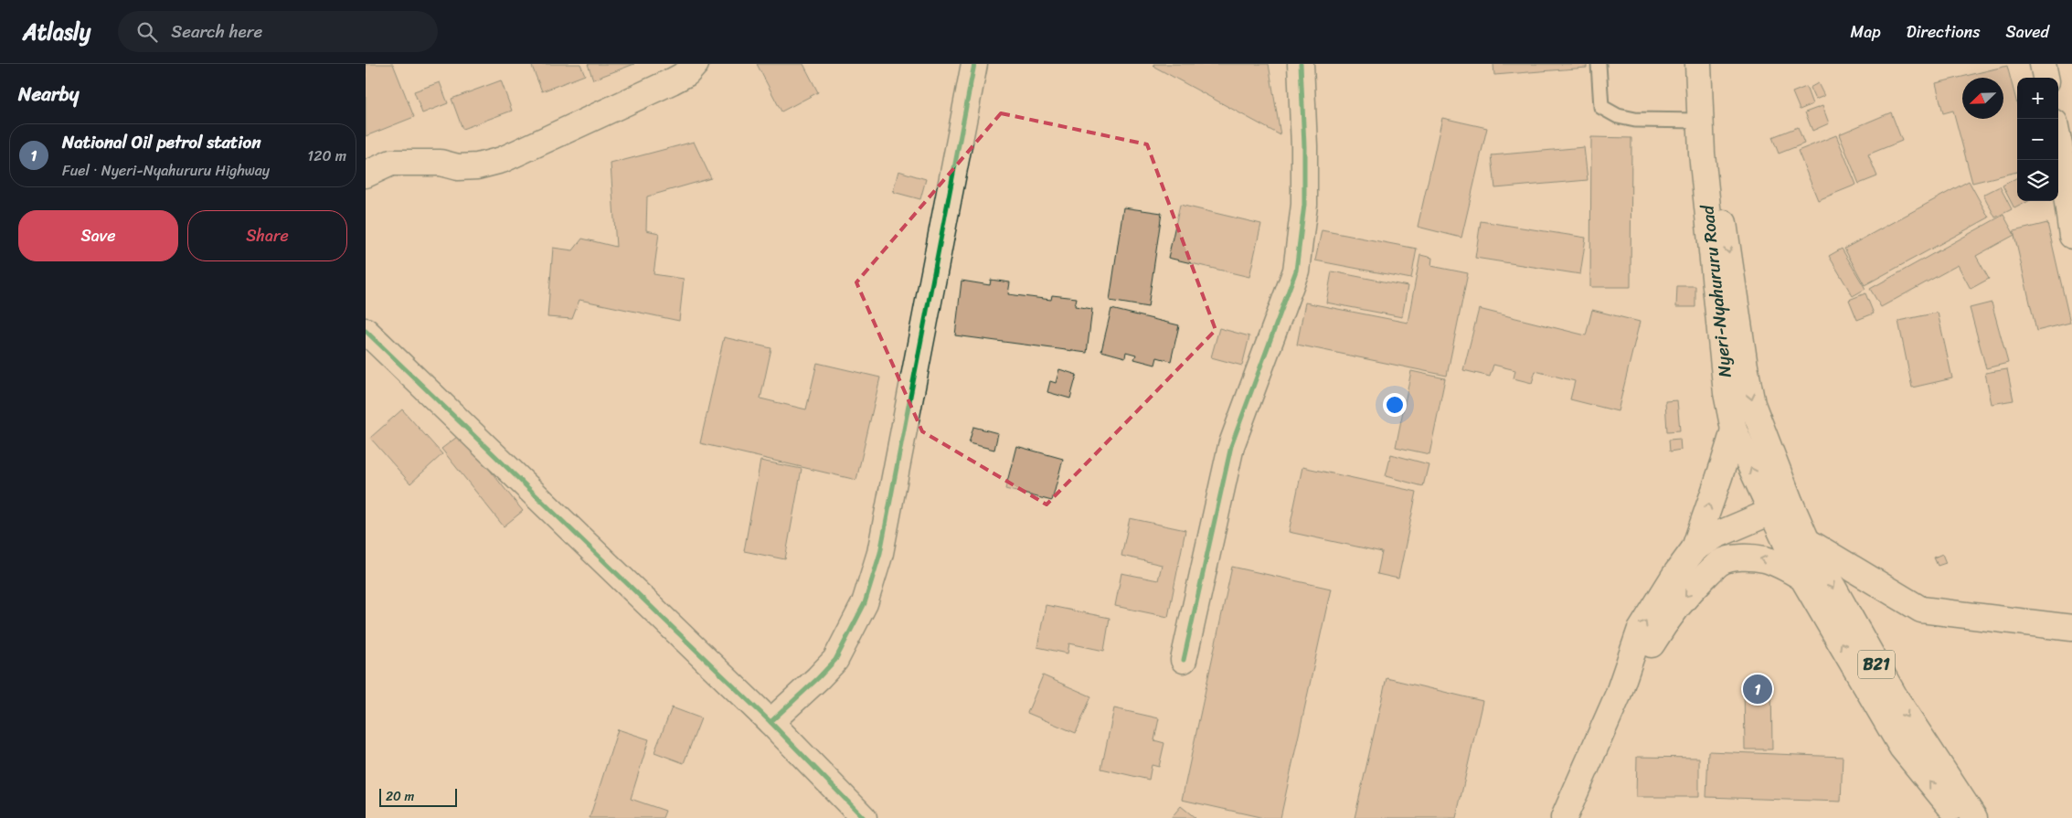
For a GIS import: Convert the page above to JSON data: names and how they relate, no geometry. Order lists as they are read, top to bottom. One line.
{"streets":{"main road":["Nyeri-Nyahururu Road","B21"]},"crossings":[["Nyeri-Nyahururu Road","B21"]],"scale_bar":"20 m","north":"bottom left","page":{"header":"Atlasly","search":"Search here","nav":["Map","Directions","Saved"],"heading":"Nearby","map_buttons":["+","−"],"list":[{"mark":"1","name":"National Oil petrol station","note":"Fuel · Nyeri-Nyahururu Highway","value":"120 m"}],"buttons":["Save","Share"],"pins":"1","scale":"20 m"}}
